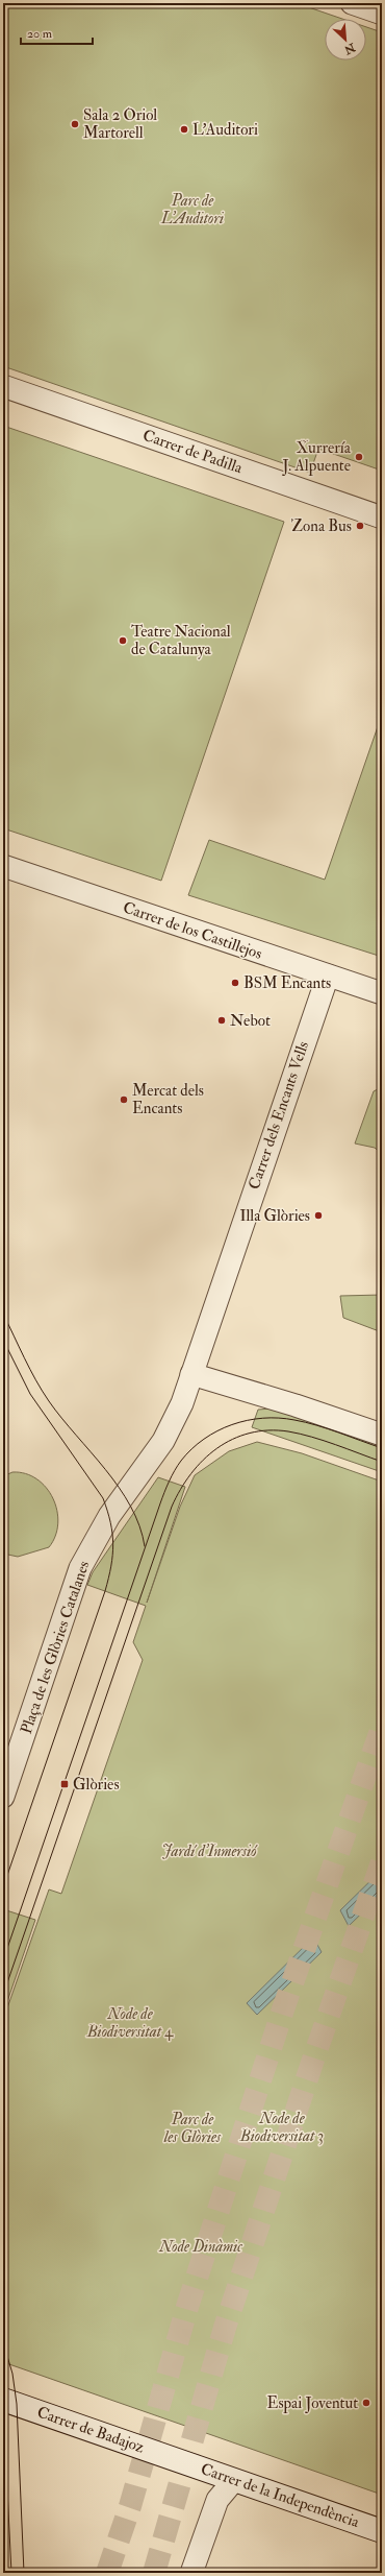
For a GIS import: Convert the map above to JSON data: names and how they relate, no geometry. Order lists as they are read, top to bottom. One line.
{"streets":{"street":["Carrer de Padilla","Carrer de los Castillejos","Carrer dels Encants Vells","Plaça de les Glòries Catalanes","Carrer de Badajoz","Carrer de la Independència"]},"crossings":[["Carrer de los Castillejos","Carrer dels Encants Vells"],["Carrer dels Encants Vells","Plaça de les Glòries Catalanes"],["Carrer de Badajoz","Carrer de la Independència"]],"parks":["Parc de L'Auditori","Jardí d'Inmersió","Node de Biodiversitat 4","Node de Biodiversitat 3","Parc de les Glòries","Node Dinàmic"],"places":{"other":["Sala 2 Oriol Martorell","L'Auditori","Xurrería J. Alpuente","Zona Bus","Teatre Nacional de Catalunya","BSM Encants","Nebot","Mercat dels Encants","Illa Glòries","Espai Joventut"],"transit":["Glòries"]},"scale_bar":"20 m","north":"bottom right"}
